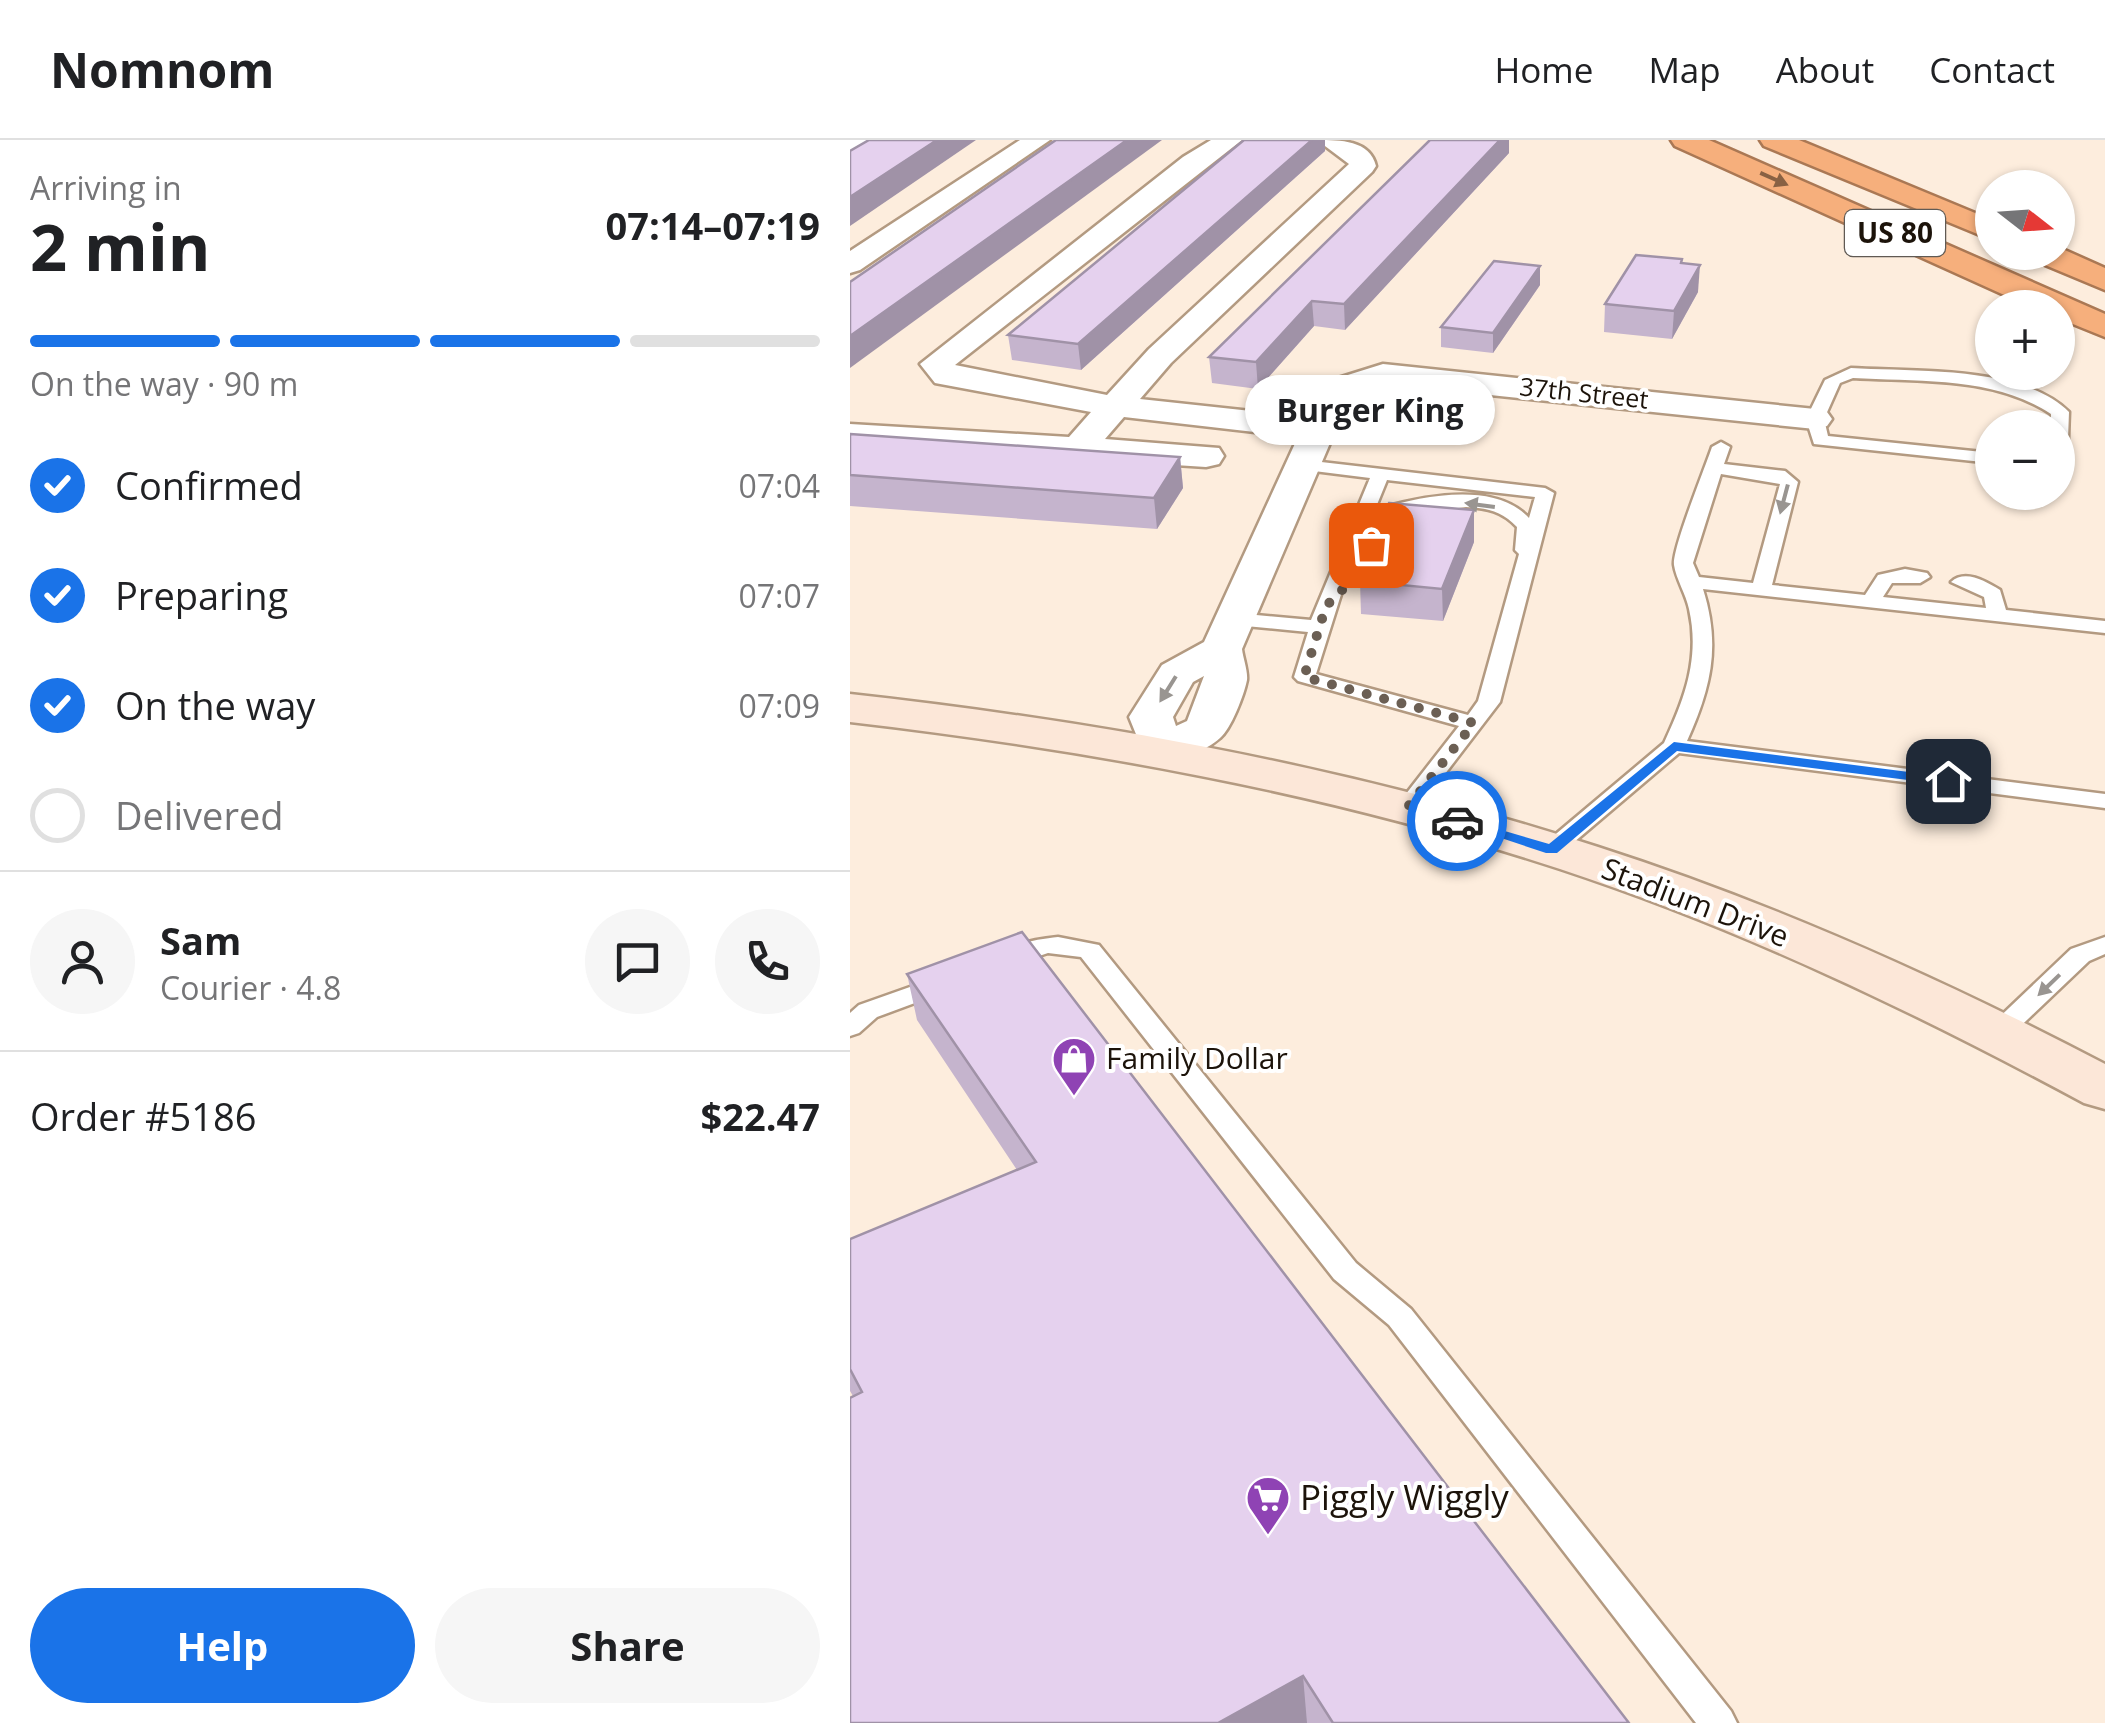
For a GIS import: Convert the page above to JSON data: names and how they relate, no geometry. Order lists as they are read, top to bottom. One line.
{"streets":{"highway":["US 80"],"street":["37th Street","Stadium Drive"]},"crossings":[["37th Street","Stadium Drive"]],"places":{"other":["Burger King"],"shop":["Family Dollar"],"supermarket":["Piggly Wiggly"]},"north":"right","page":{"header":"Nomnom","nav":["Home","Map","About","Contact"],"heading":["2 min","Arriving in","07:14–07:19"],"panel":["Sam","Courier · 4.8","Order #5186","$22.47"],"map_buttons":["+","−"],"bar":"On the way · 90 m","bubble":"Burger King","list":[["Confirmed","07:04"],["Preparing","07:07"],["On the way","07:09"],"Delivered"],"buttons":["Help","Share"]}}
